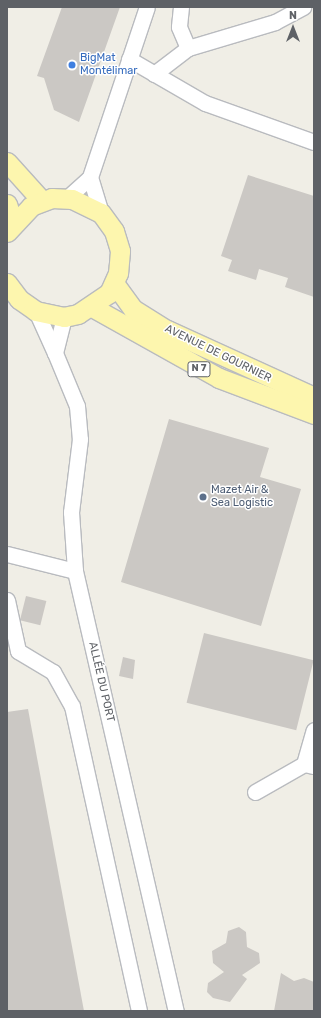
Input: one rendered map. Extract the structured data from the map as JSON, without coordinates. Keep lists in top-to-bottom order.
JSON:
{
  "streets": {
    "main road": ["AVENUE DE GOURNIER", "N 7"],
    "street": ["ALLÉE DU PORT"]
  },
  "places": ["BigMat Montélimar", "Mazet Air & Sea Logistic"],
  "north": "top"
}
